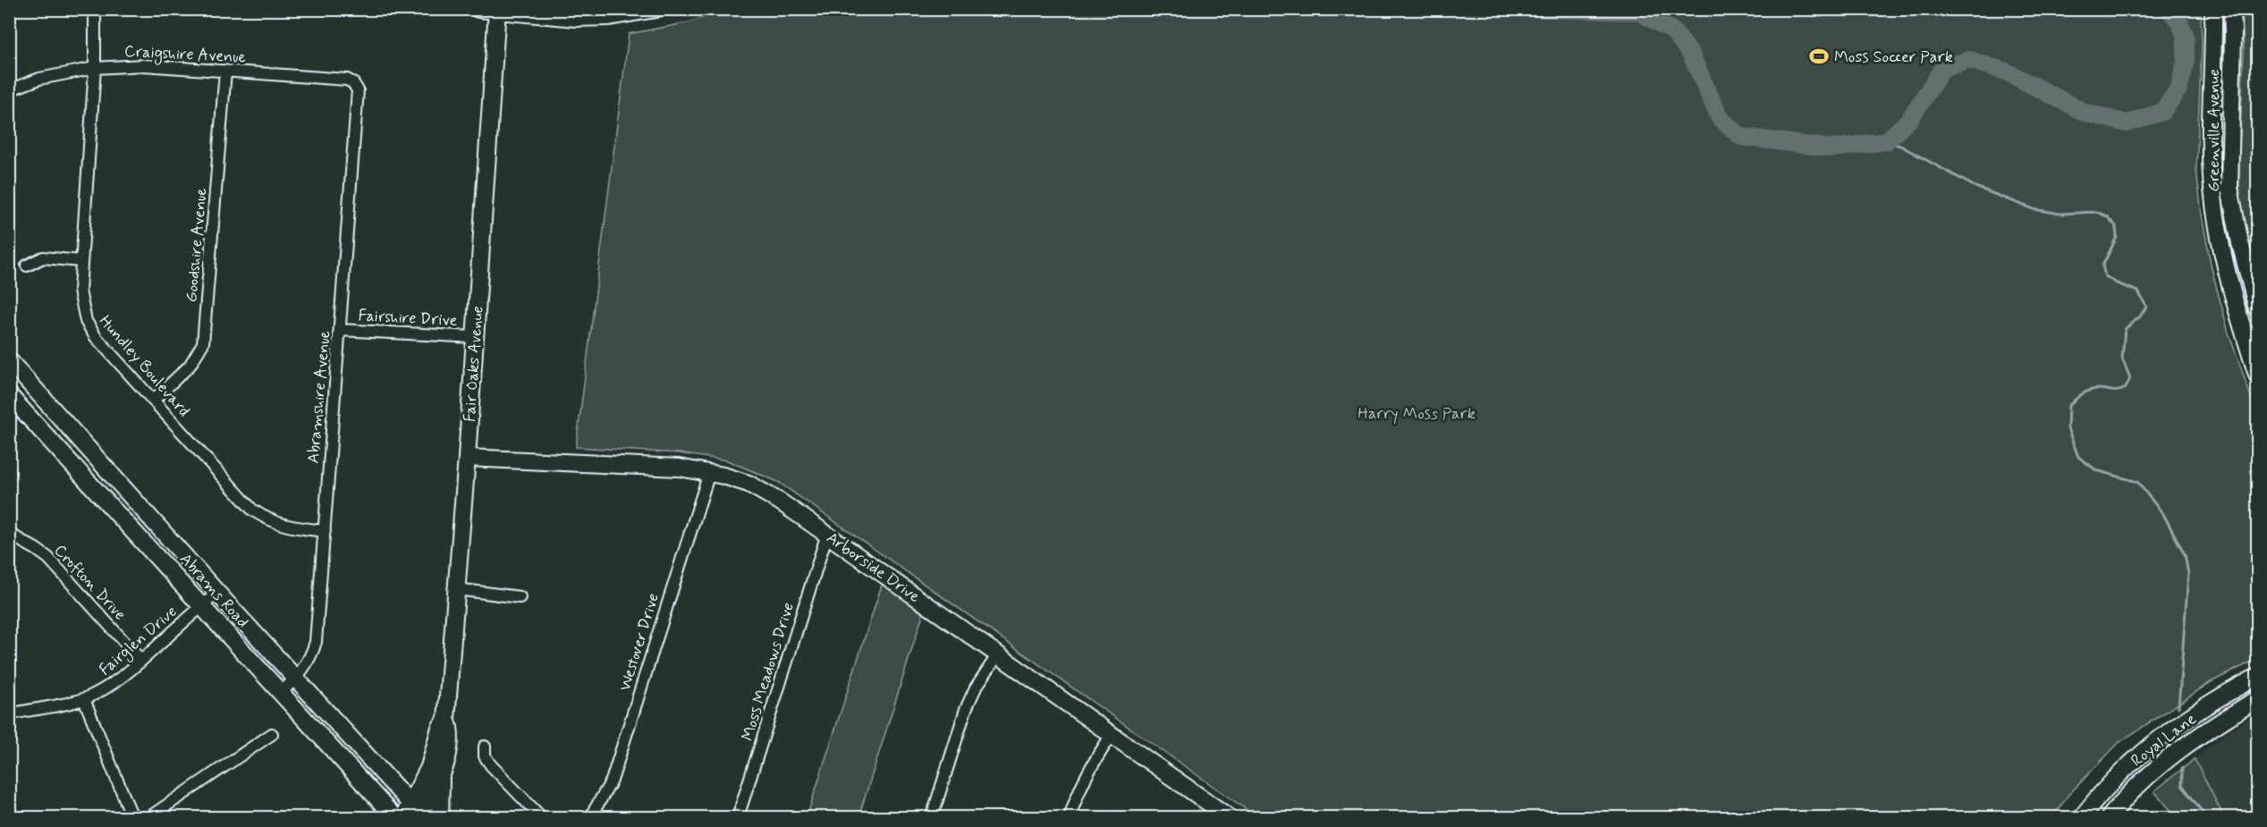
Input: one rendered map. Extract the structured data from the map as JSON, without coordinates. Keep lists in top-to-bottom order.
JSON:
{
  "streets": {
    "main road": [
      "Greenville Avenue",
      "Fair Oaks Avenue",
      "Arborside Drive",
      "Abrams Road",
      "Royal Lane"
    ],
    "street": [
      "Craigshire Avenue",
      "Goodshire Avenue",
      "Fairshire Drive",
      "Hundley Boulevard",
      "Abramshire Avenue",
      "Crofton Drive",
      "Fairglen Drive",
      "Westover Drive",
      "Moss Meadows Drive"
    ]
  },
  "crossings": [
    ["Craigshire Avenue", "Goodshire Avenue"],
    ["Craigshire Avenue", "Hundley Boulevard"],
    ["Craigshire Avenue", "Abramshire Avenue"],
    ["Goodshire Avenue", "Hundley Boulevard"],
    ["Fairshire Drive", "Fair Oaks Avenue"],
    ["Fairshire Drive", "Abramshire Avenue"],
    ["Fair Oaks Avenue", "Arborside Drive"],
    ["Fair Oaks Avenue", "Abrams Road"],
    ["Hundley Boulevard", "Abramshire Avenue"],
    ["Abramshire Avenue", "Abrams Road"],
    ["Arborside Drive", "Westover Drive"],
    ["Arborside Drive", "Moss Meadows Drive"],
    ["Crofton Drive", "Fairglen Drive"],
    ["Abrams Road", "Fairglen Drive"]
  ],
  "parks": ["Harry Moss Park"],
  "places": {
    "sports": ["Moss Soccer Park"]
  }
}
